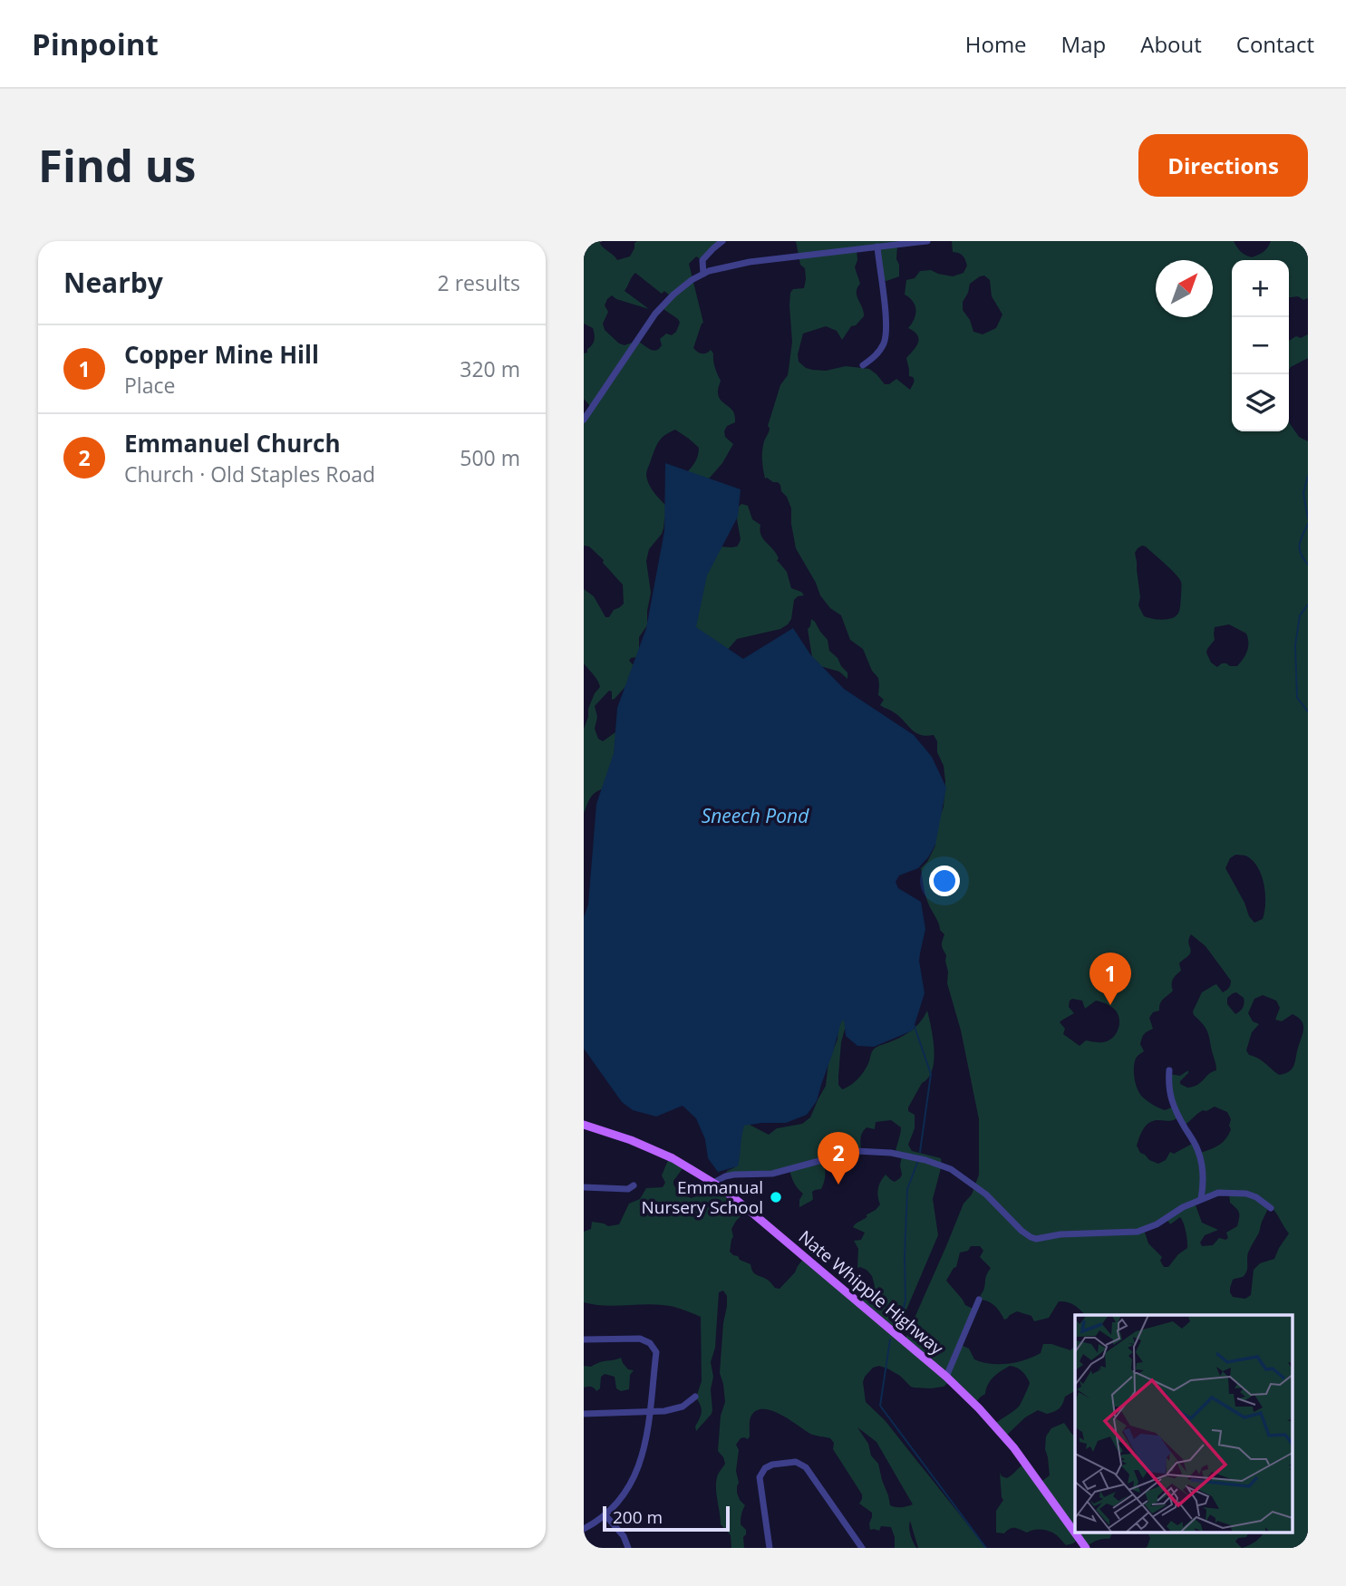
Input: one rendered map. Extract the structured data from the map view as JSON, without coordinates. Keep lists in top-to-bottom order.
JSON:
{
  "streets": {
    "main road": ["Nate Whipple Highway"]
  },
  "water": ["Sneech Pond"],
  "places": ["Emmanual Nursery School"],
  "scale_bar": "200 m",
  "north": "top right",
  "page": {
    "header": "Pinpoint",
    "nav": [
      "Home",
      "Map",
      "About",
      "Contact"
    ],
    "buttons": "Directions",
    "title": "Find us",
    "heading": ["Nearby", "2 results"],
    "map_buttons": ["+", "−"],
    "list": [
      {
        "mark": "1",
        "name": "Copper Mine Hill",
        "note": "Place",
        "value": "320 m"
      },
      {
        "mark": "2",
        "name": "Emmanuel Church",
        "note": "Church · Old Staples Road",
        "value": "500 m"
      }
    ],
    "pins": ["1", "2"],
    "scale": "200 m"
  }
}
